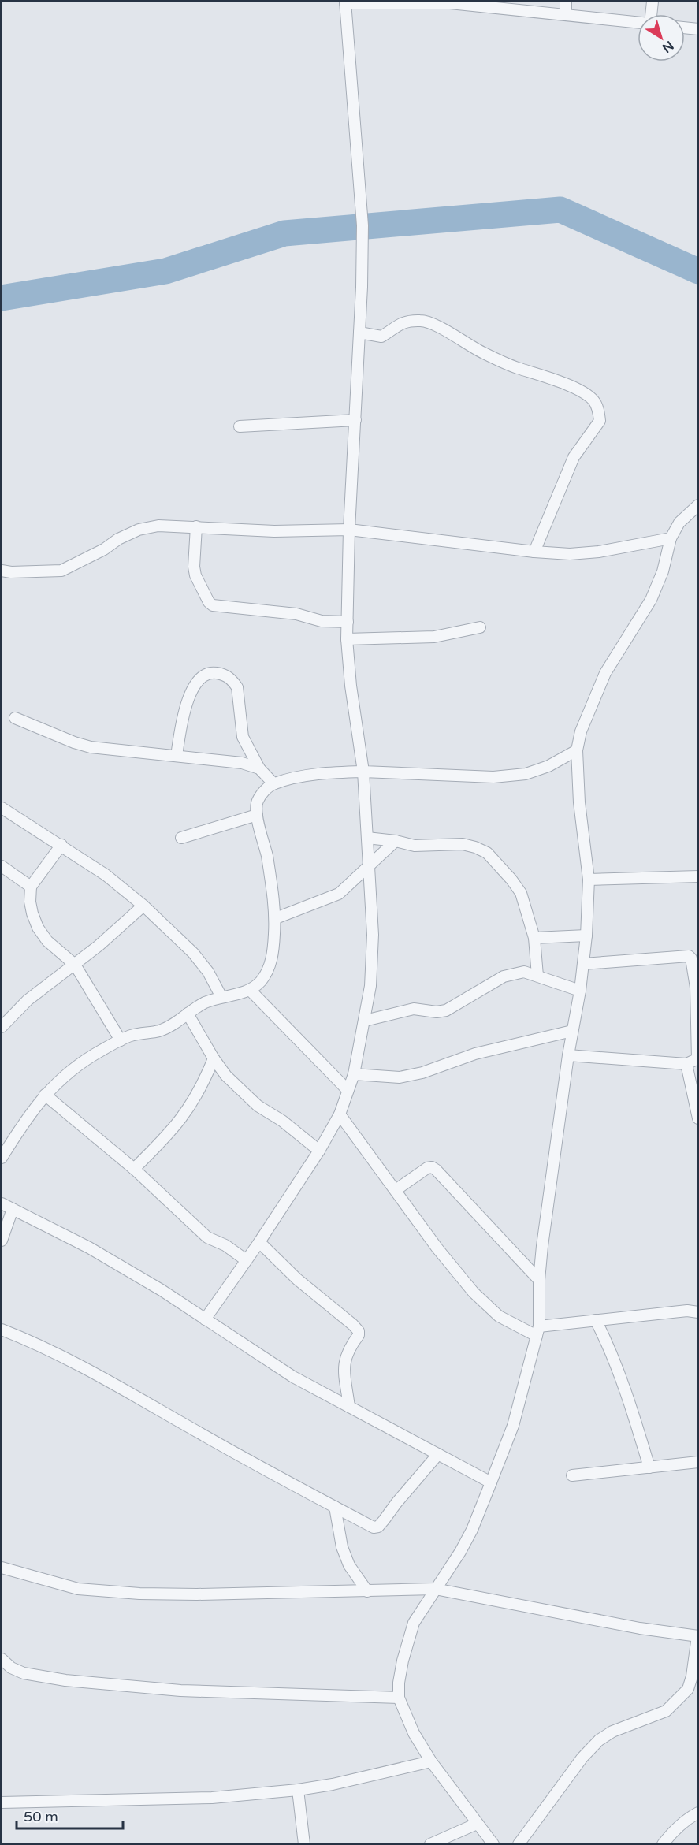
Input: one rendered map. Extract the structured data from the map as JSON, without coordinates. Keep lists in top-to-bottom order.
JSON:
{
  "scale_bar": "50 m",
  "north": "bottom right"
}
